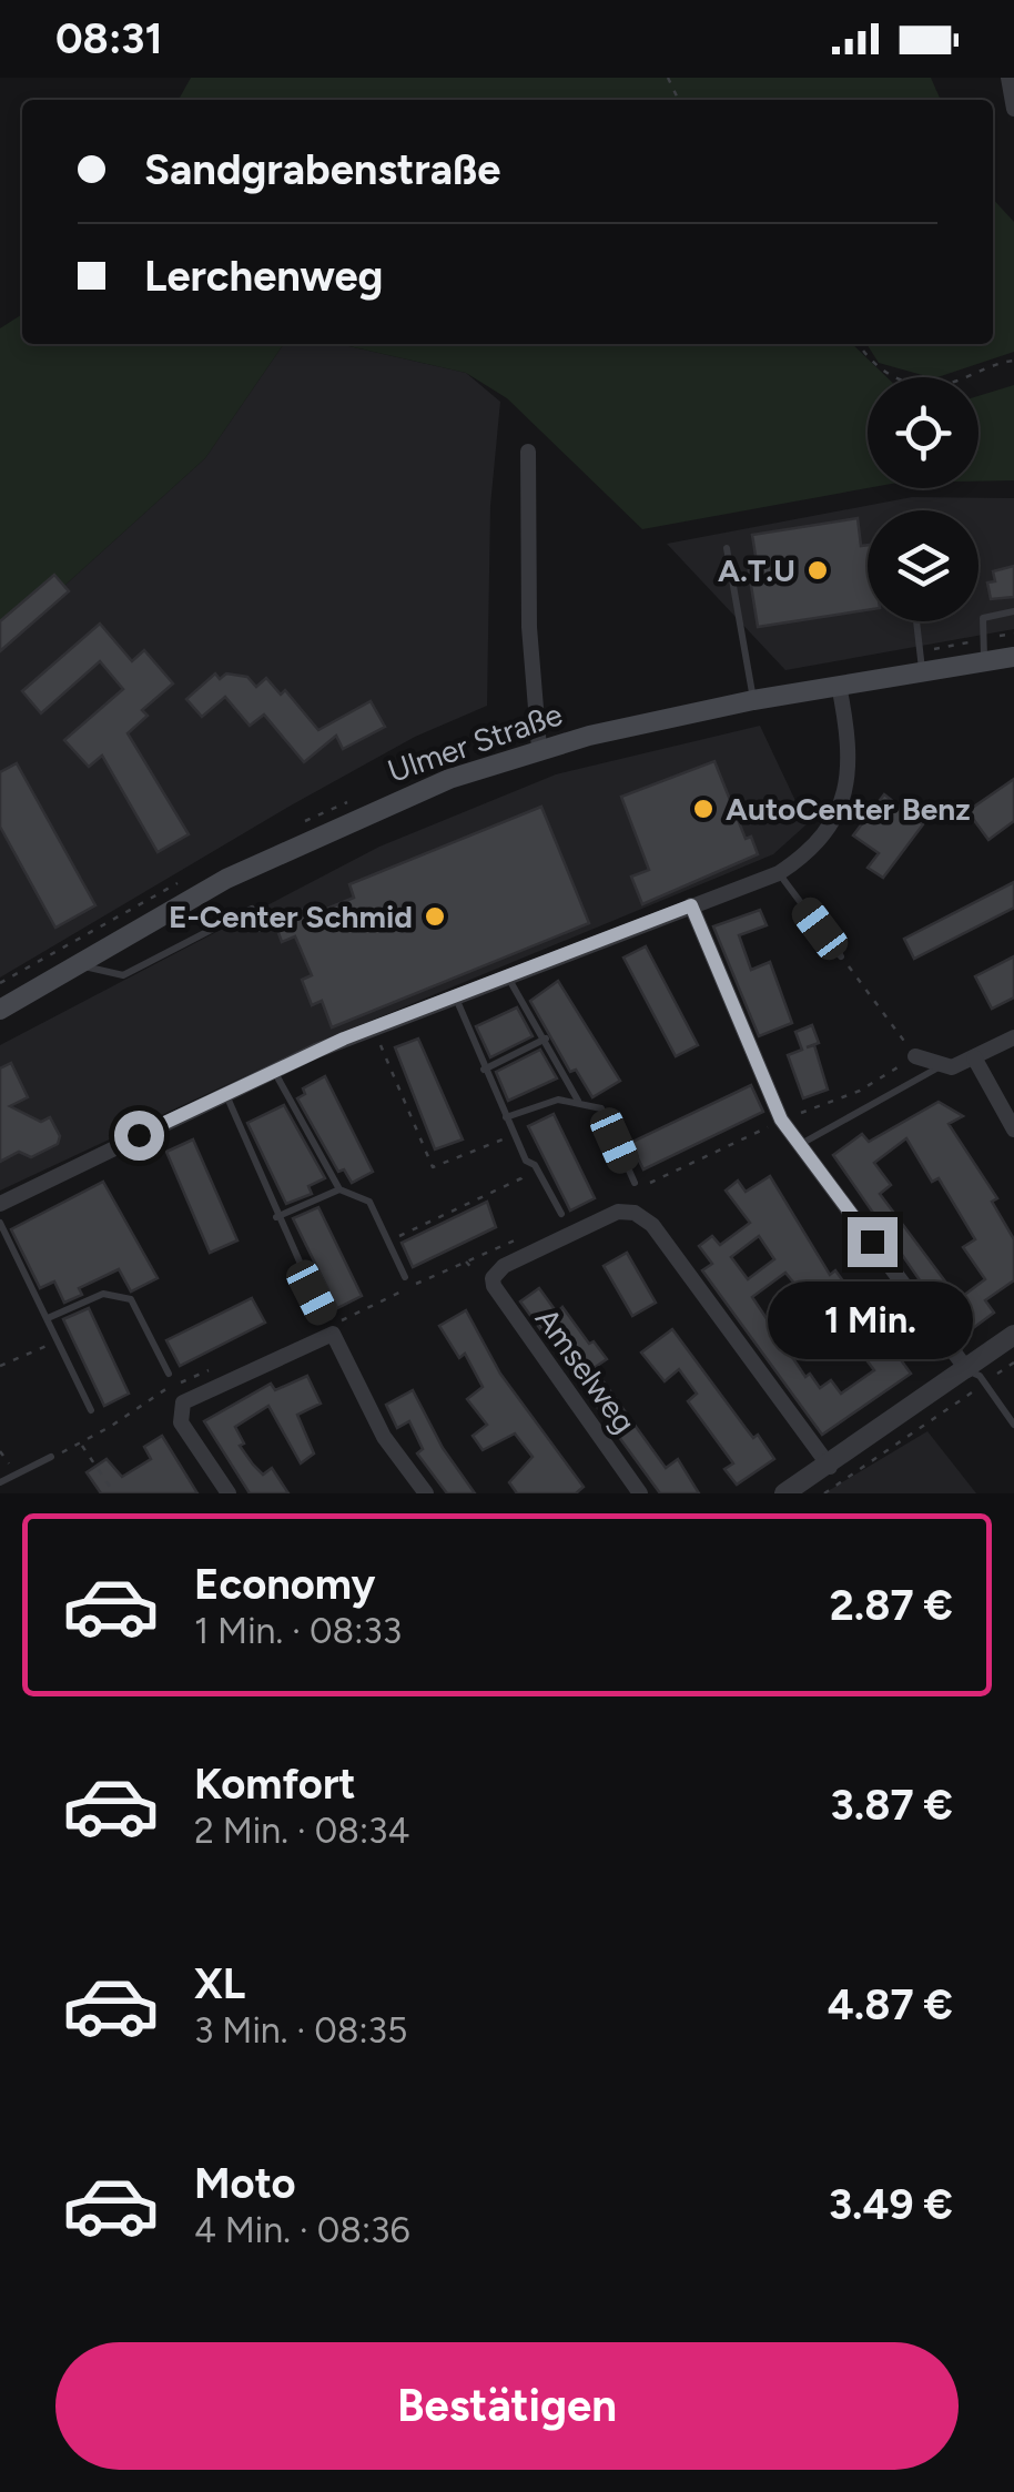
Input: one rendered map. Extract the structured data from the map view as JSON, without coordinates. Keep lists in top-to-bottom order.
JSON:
{
  "streets": {
    "main road": ["Ulmer Straße"],
    "street": ["Amselweg"]
  },
  "places": ["A.T.U", "AutoCenter Benz", "E-Center Schmid"],
  "page": {
    "status": "08:31",
    "banner": ["Sandgrabenstraße", "Lerchenweg"],
    "bubble": "1 Min.",
    "list": [
      {
        "name": "Economy",
        "note": "1 Min. · 08:33",
        "value": "2.87 €"
      },
      {
        "name": "Komfort",
        "note": "2 Min. · 08:34",
        "value": "3.87 €"
      },
      {
        "name": "XL",
        "note": "3 Min. · 08:35",
        "value": "4.87 €"
      },
      {
        "name": "Moto",
        "note": "4 Min. · 08:36",
        "value": "3.49 €"
      }
    ],
    "buttons": "Bestätigen"
  }
}
